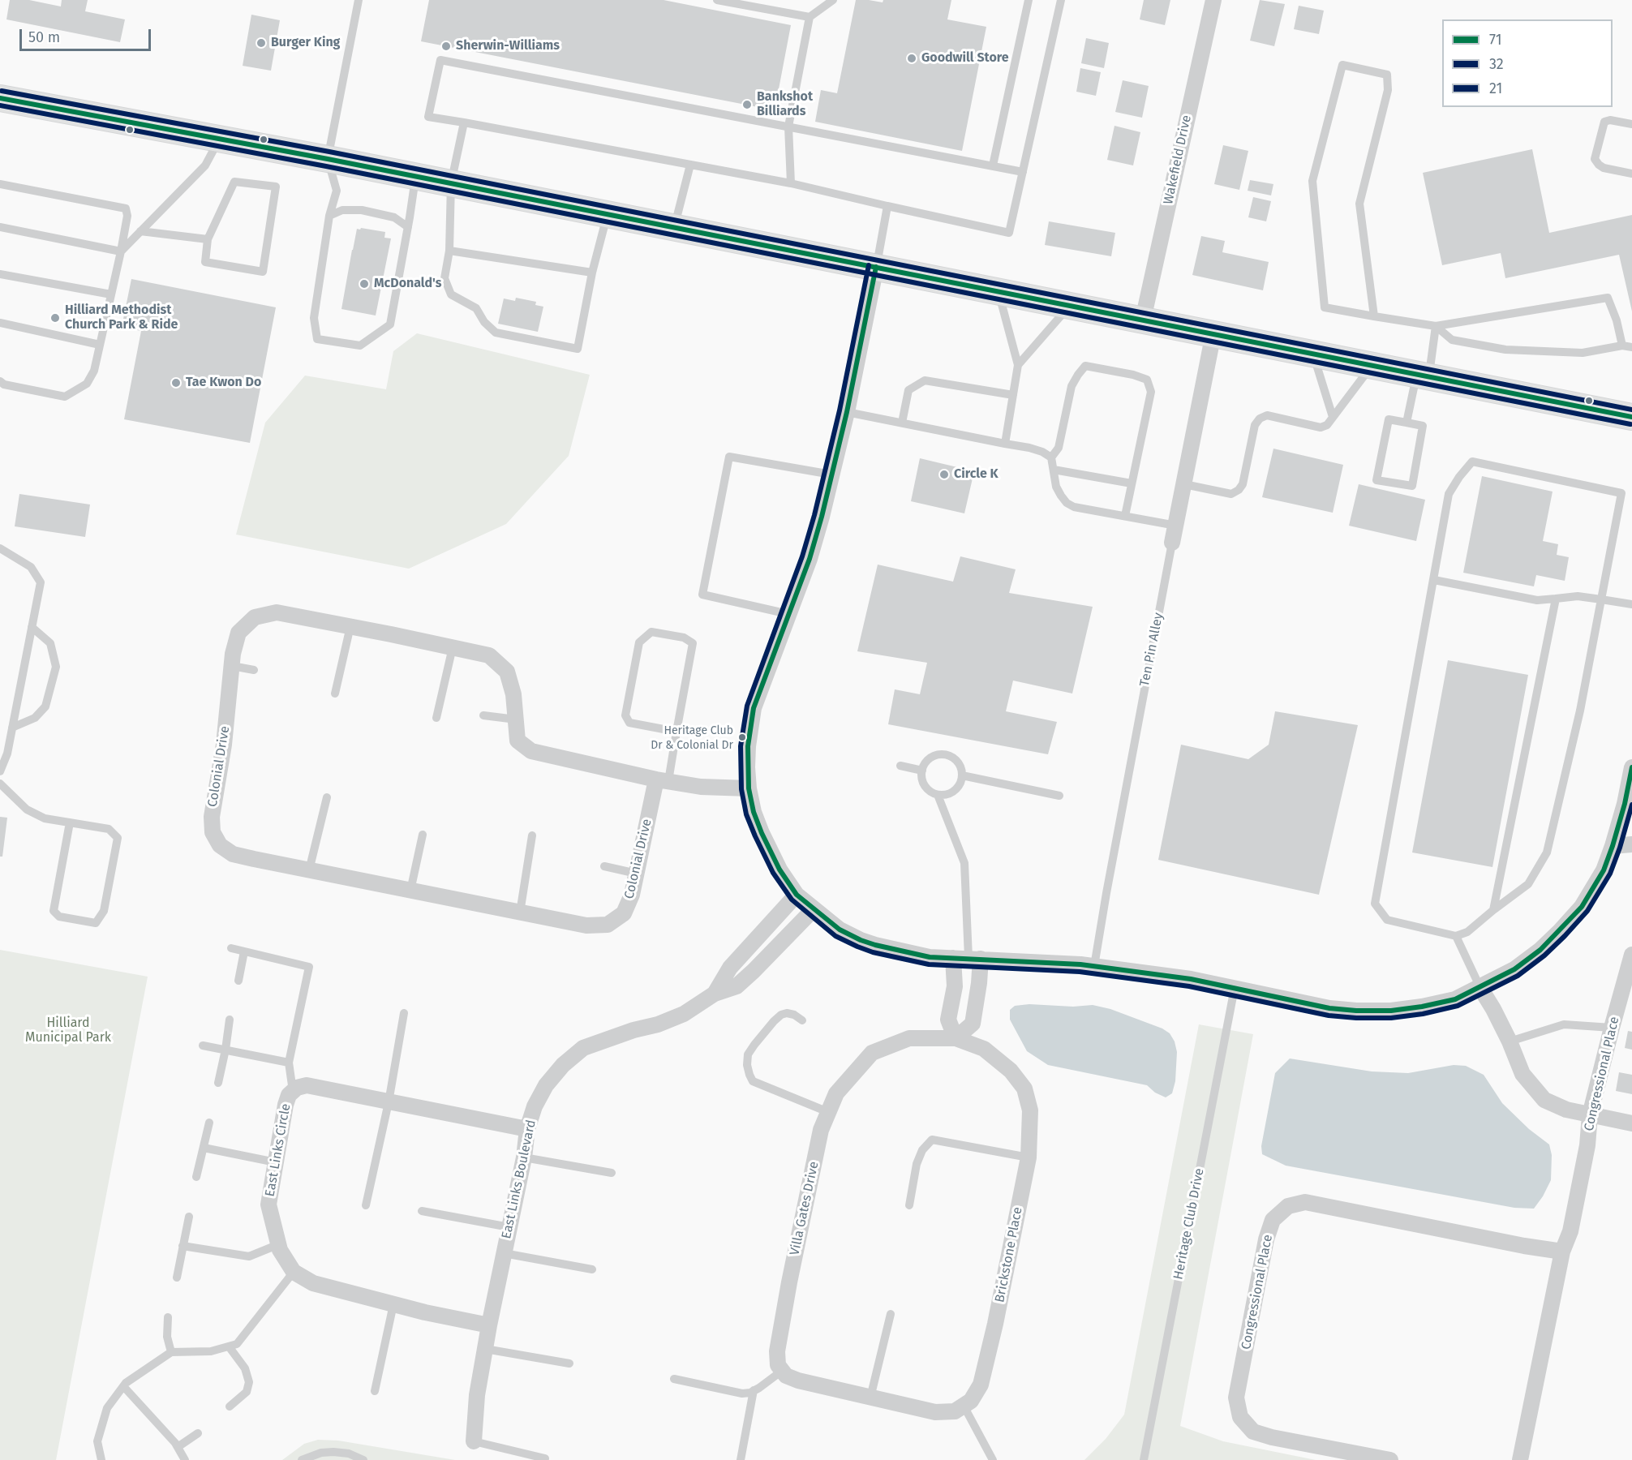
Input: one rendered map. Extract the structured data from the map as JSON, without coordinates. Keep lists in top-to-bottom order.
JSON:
{
  "streets": {
    "street": [
      "Wakefield Drive",
      "Ten Pin Alley",
      "Colonial Drive",
      "Congressional Place",
      "East Links Circle",
      "East Links Boulevard",
      "Villa Gates Drive",
      "Brickstone Place"
    ],
    "lane": ["Heritage Club Drive"]
  },
  "crossings": [
    ["East Links Circle", "East Links Boulevard"],
    ["Villa Gates Drive", "Brickstone Place"]
  ],
  "parks": ["Hilliard Municipal Park"],
  "places": [
    "Burger King",
    "Sherwin-Williams",
    "Goodwill Store",
    "Bankshot Billiards",
    "McDonald's",
    "Hilliard Methodist Church Park & Ride",
    "Tae Kwon Do",
    "Circle K",
    "Heritage Club Dr & Colonial Dr"
  ],
  "lines": ["transit line 21", "transit line 71", "transit line 32"],
  "legend": ["71", "32", "21"],
  "scale_bar": "50 m"
}
